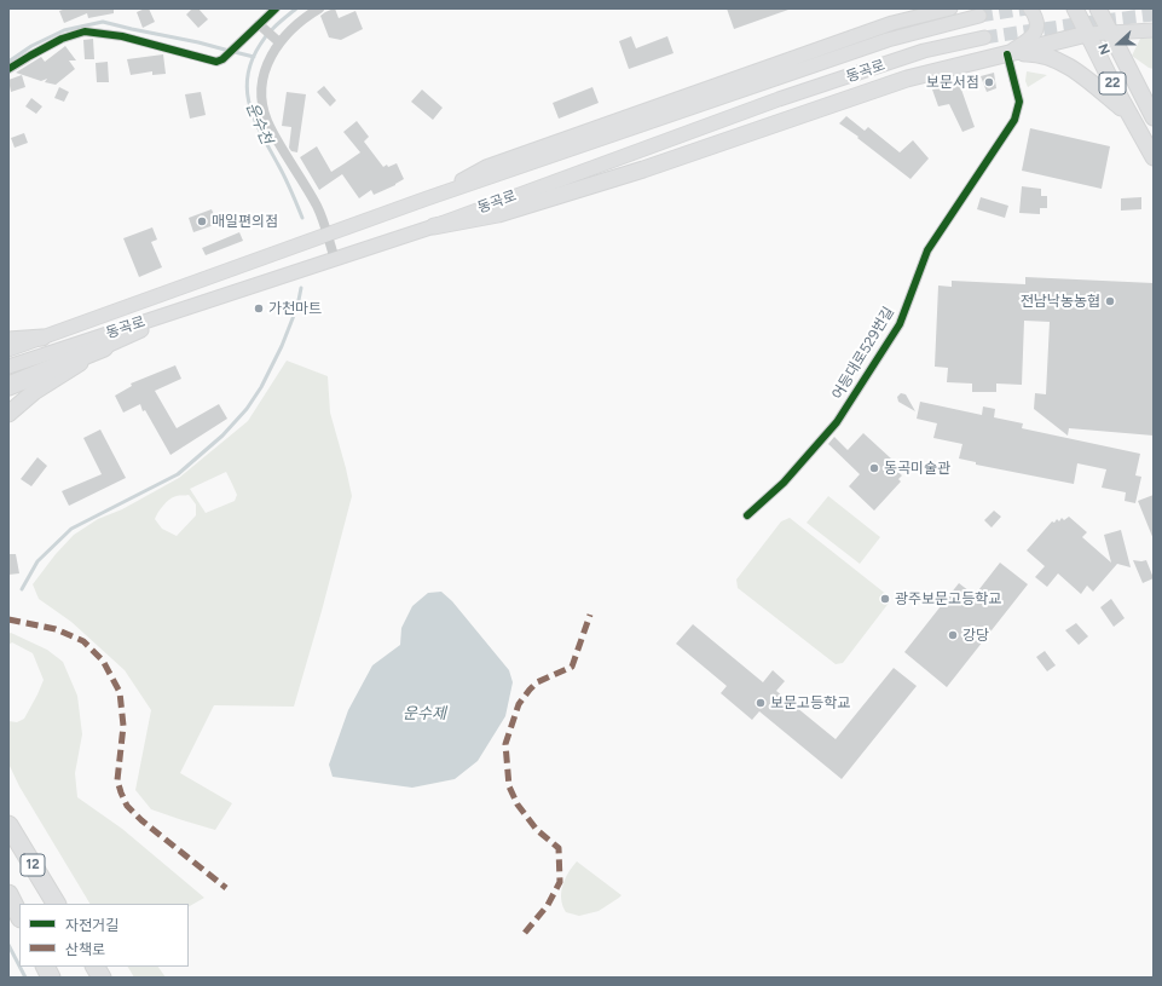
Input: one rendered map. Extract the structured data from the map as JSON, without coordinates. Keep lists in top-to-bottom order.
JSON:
{
  "streets": {
    "highway": ["12"],
    "main road": ["동곡로", "22"],
    "street": ["어등대로529번길"]
  },
  "water": ["운수천", "운수제"],
  "places": [
    "보문서점",
    "매일편의점",
    "전남낙농농협",
    "가천마트",
    "동곡미술관",
    "광주보문고등학교",
    "강당",
    "보문고등학교"
  ],
  "legend": ["자전거길", "산책로"],
  "north": "left"
}
